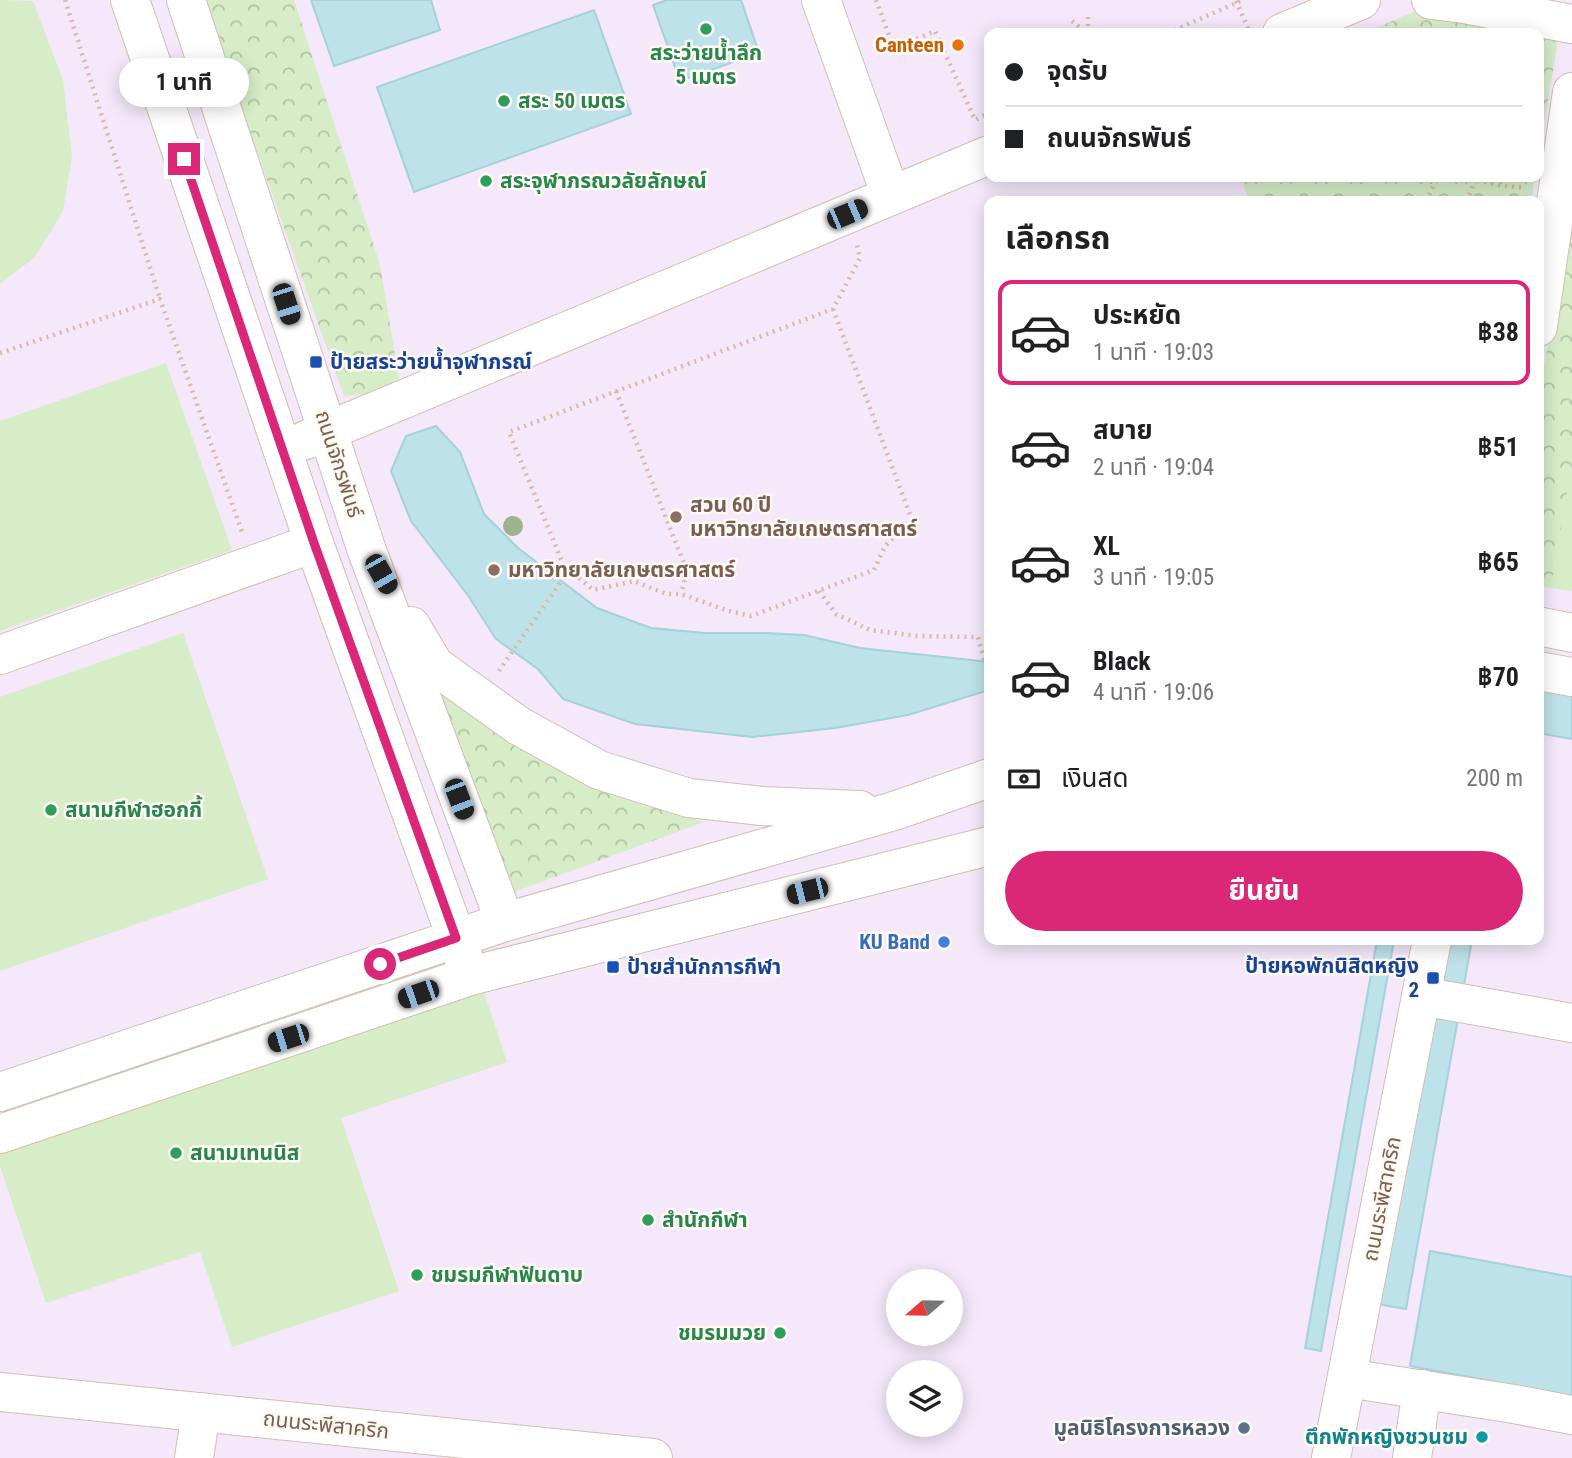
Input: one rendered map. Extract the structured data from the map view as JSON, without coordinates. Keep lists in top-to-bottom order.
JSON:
{
  "streets": {
    "street": ["ถนนจักรพันธ์", "ถนนระพีสาคริก"]
  },
  "places": {
    "other": [
      "สระว่ายน้ำลึก 5 เมตร",
      "Canteen",
      "สระ 50 เมตร",
      "สระจุฬาภรณวลัยลักษณ์",
      "สวน 60 ปี มหาวิทยาลัยเกษตรศาสตร์",
      "มหาวิทยาลัยเกษตรศาสตร์",
      "สนามกีฬาฮอกกี้",
      "KU Band",
      "สนามเทนนิส",
      "สำนักกีฬา",
      "ชมรมกีฬาฟันดาบ",
      "ชมรมมวย",
      "มูลนิธิโครงการหลวง",
      "ตึกพักหญิงชวนชม"
    ],
    "transit": ["ป้ายสระว่ายน้ำจุฬาภรณ์", "ป้ายสำนักการกีฬา", "ป้ายหอพักนิสิตหญิง 2"]
  },
  "north": "left",
  "page": {
    "banner": ["จุดรับ", "ถนนจักรพันธ์"],
    "bubble": "1 นาที",
    "heading": "เลือกรถ",
    "list": [
      {
        "name": "ประหยัด",
        "note": "1 นาที · 19:03",
        "value": "฿38"
      },
      {
        "name": "สบาย",
        "note": "2 นาที · 19:04",
        "value": "฿51"
      },
      {
        "name": "XL",
        "note": "3 นาที · 19:05",
        "value": "฿65"
      },
      {
        "name": "Black",
        "note": "4 นาที · 19:06",
        "value": "฿70"
      }
    ],
    "pay": ["เงินสด", "200 m"],
    "buttons": "ยืนยัน"
  }
}
